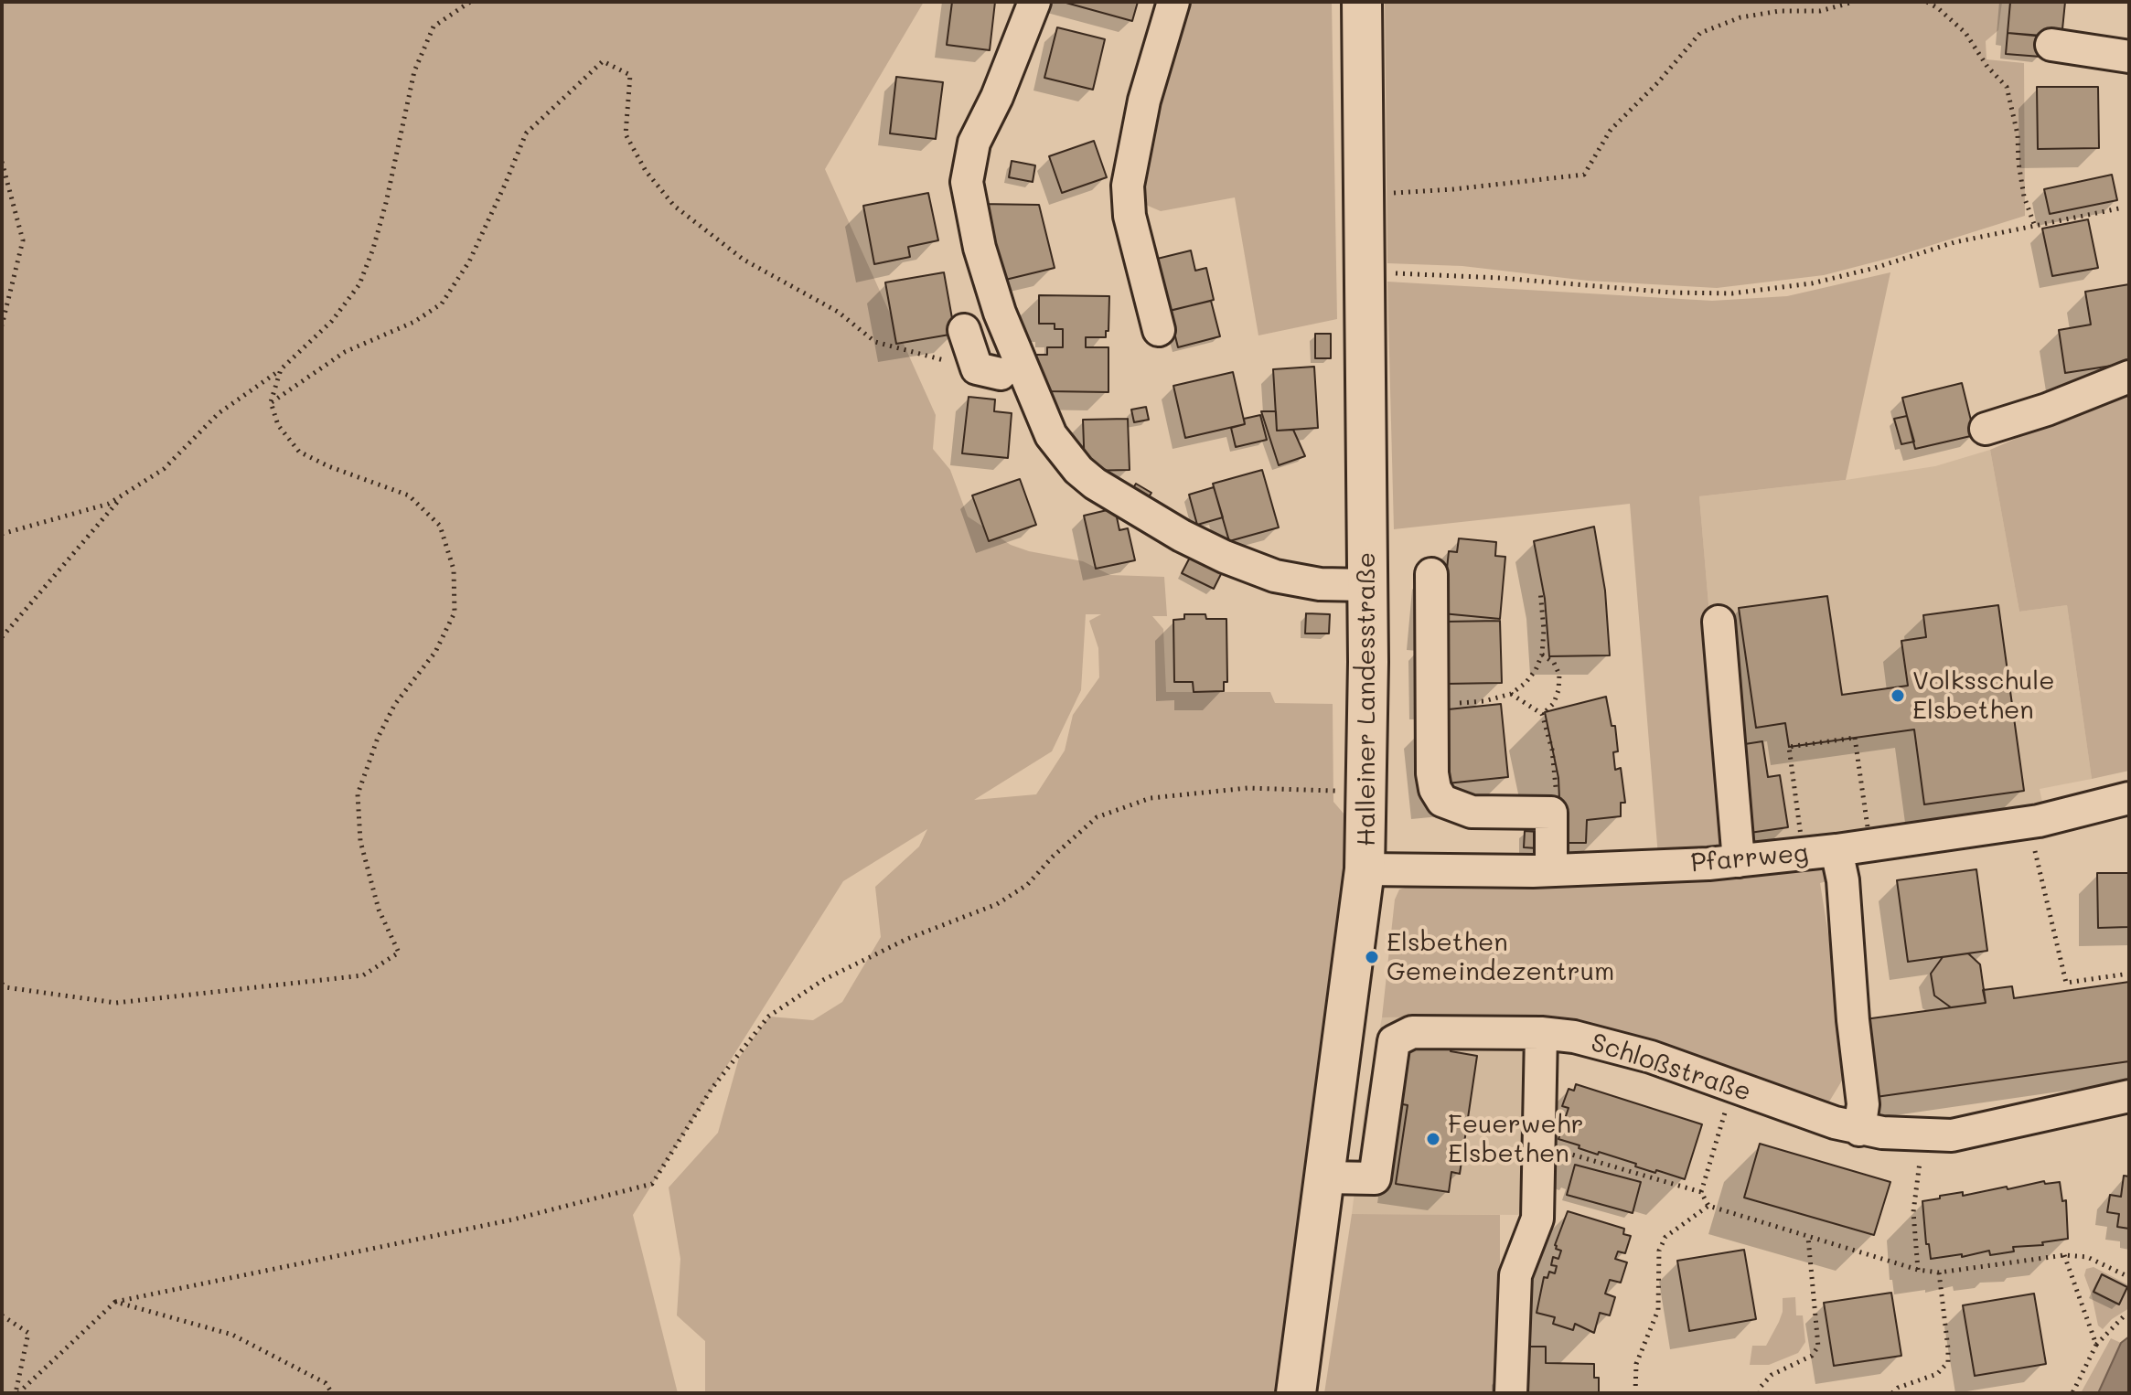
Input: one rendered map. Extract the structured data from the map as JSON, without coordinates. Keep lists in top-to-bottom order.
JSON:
{
  "streets": {
    "main road": ["Halleiner Landesstraße"],
    "street": ["Pfarrweg", "Schloßstraße"]
  },
  "crossings": [
    ["Halleiner Landesstraße", "Pfarrweg"],
    ["Halleiner Landesstraße", "Schloßstraße"]
  ],
  "places": ["Volksschule Elsbethen", "Elsbethen Gemeindezentrum", "Feuerwehr Elsbethen"]
}
